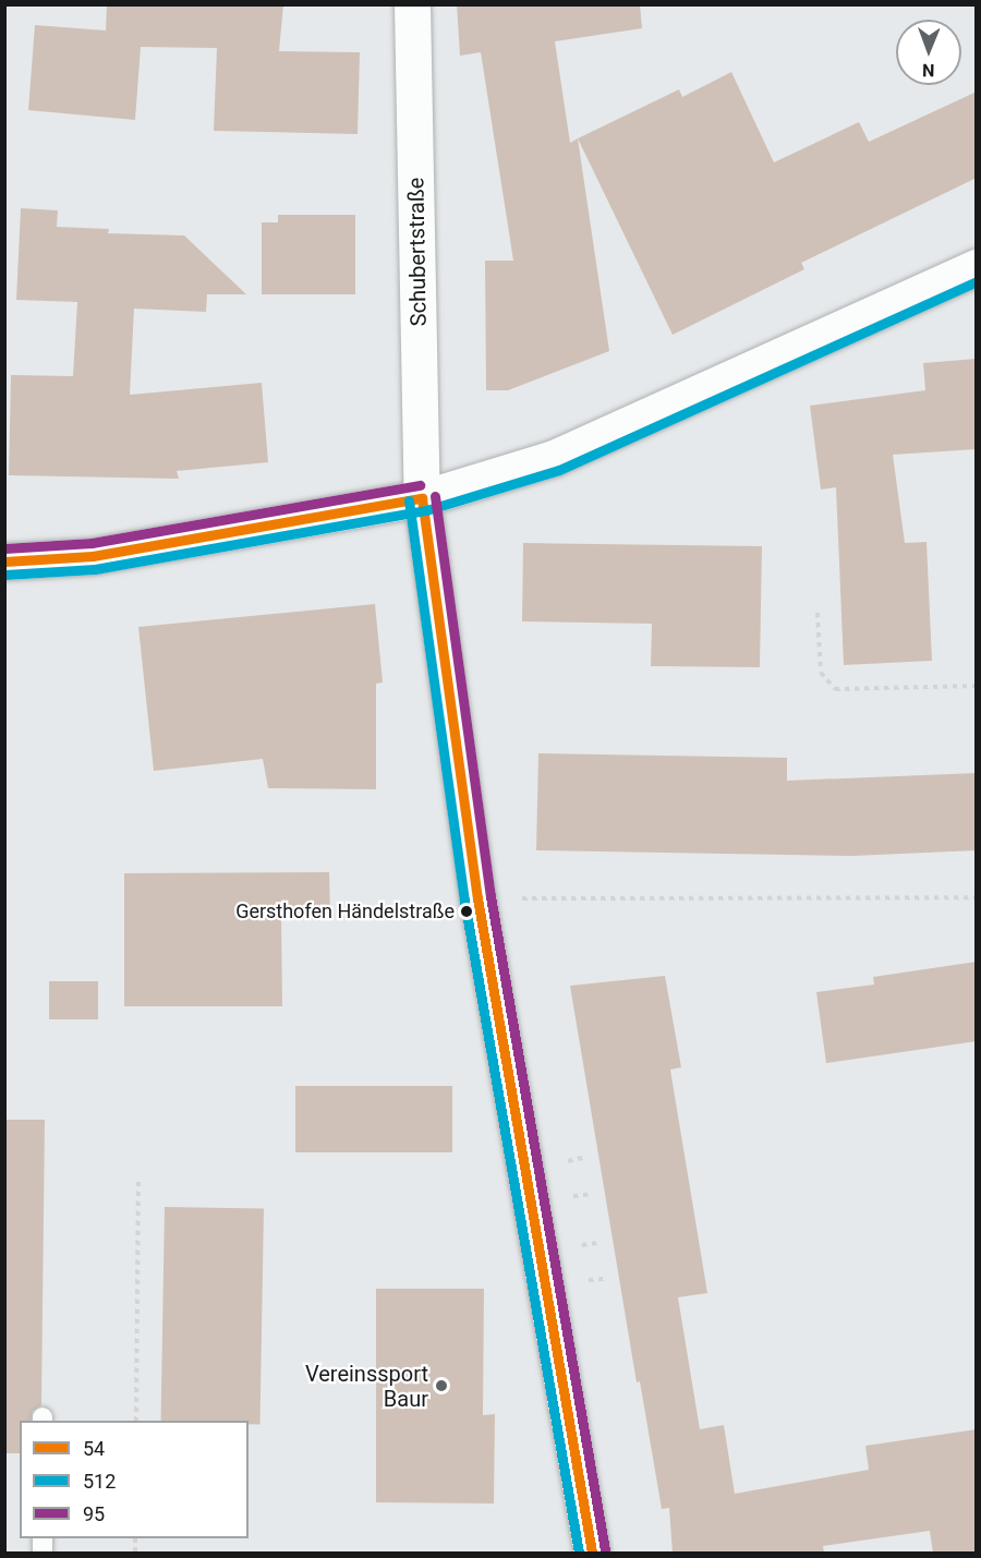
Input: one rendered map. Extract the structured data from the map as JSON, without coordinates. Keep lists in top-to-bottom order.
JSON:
{
  "streets": {
    "street": ["Schubertstraße"]
  },
  "places": ["Gersthofen Händelstraße", "Vereinssport Baur"],
  "lines": ["transit line 512", "transit line 95", "transit line 54"],
  "legend": ["54", "512", "95"],
  "north": "bottom"
}
